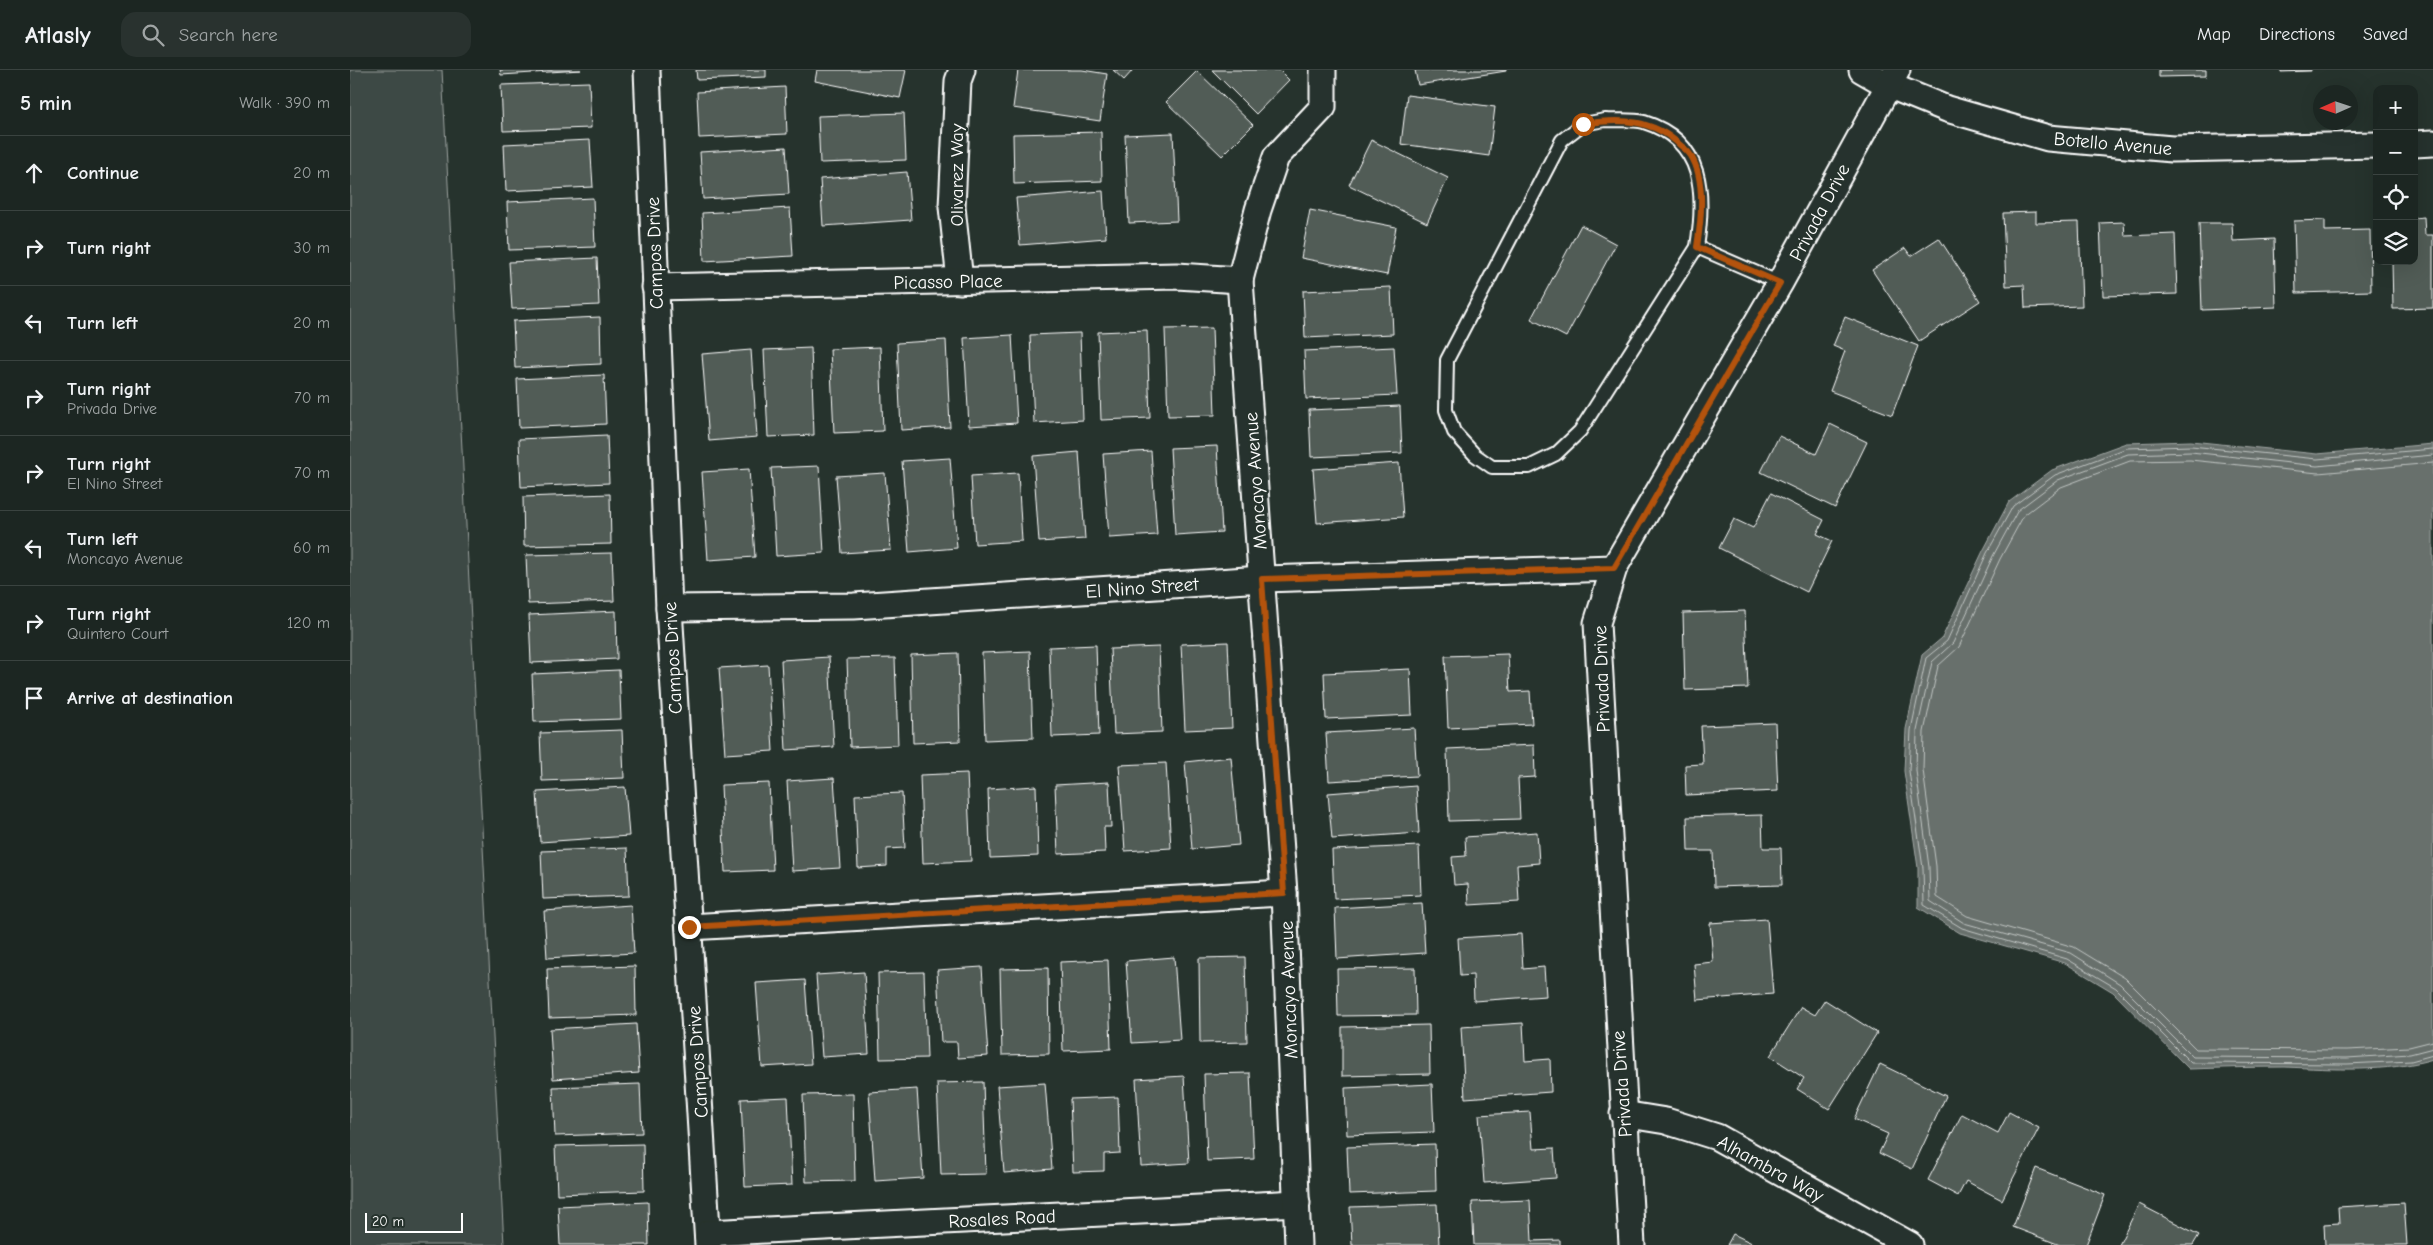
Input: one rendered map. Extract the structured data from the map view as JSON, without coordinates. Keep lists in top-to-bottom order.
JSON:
{
  "streets": {
    "street": [
      "Botello Avenue",
      "Olivarez Way",
      "Privada Drive",
      "Campos Drive",
      "Picasso Place",
      "Moncayo Avenue",
      "El Nino Street",
      "Alhambra Way",
      "Rosales Road"
    ]
  },
  "crossings": [
    ["Botello Avenue", "Privada Drive"],
    ["Olivarez Way", "Picasso Place"],
    ["Privada Drive", "El Nino Street"],
    ["Privada Drive", "Alhambra Way"],
    ["Campos Drive", "Picasso Place"],
    ["Campos Drive", "El Nino Street"],
    ["Campos Drive", "Rosales Road"],
    ["Picasso Place", "Moncayo Avenue"],
    ["Moncayo Avenue", "El Nino Street"],
    ["Moncayo Avenue", "Rosales Road"]
  ],
  "scale_bar": "20 m",
  "north": "left",
  "page": {
    "header": "Atlasly",
    "search": "Search here",
    "nav": ["Map", "Directions", "Saved"],
    "heading": ["5 min", "Walk · 390 m"],
    "map_buttons": ["+", "−"],
    "list": [
      ["Continue", "20 m"],
      ["Turn right", "30 m"],
      ["Turn left", "20 m"],
      ["Turn right", "Privada Drive", "70 m"],
      ["Turn right", "El Nino Street", "70 m"],
      ["Turn left", "Moncayo Avenue", "60 m"],
      ["Turn right", "Quintero Court", "120 m"],
      "Arrive at destination"
    ],
    "scale": "20 m"
  }
}
